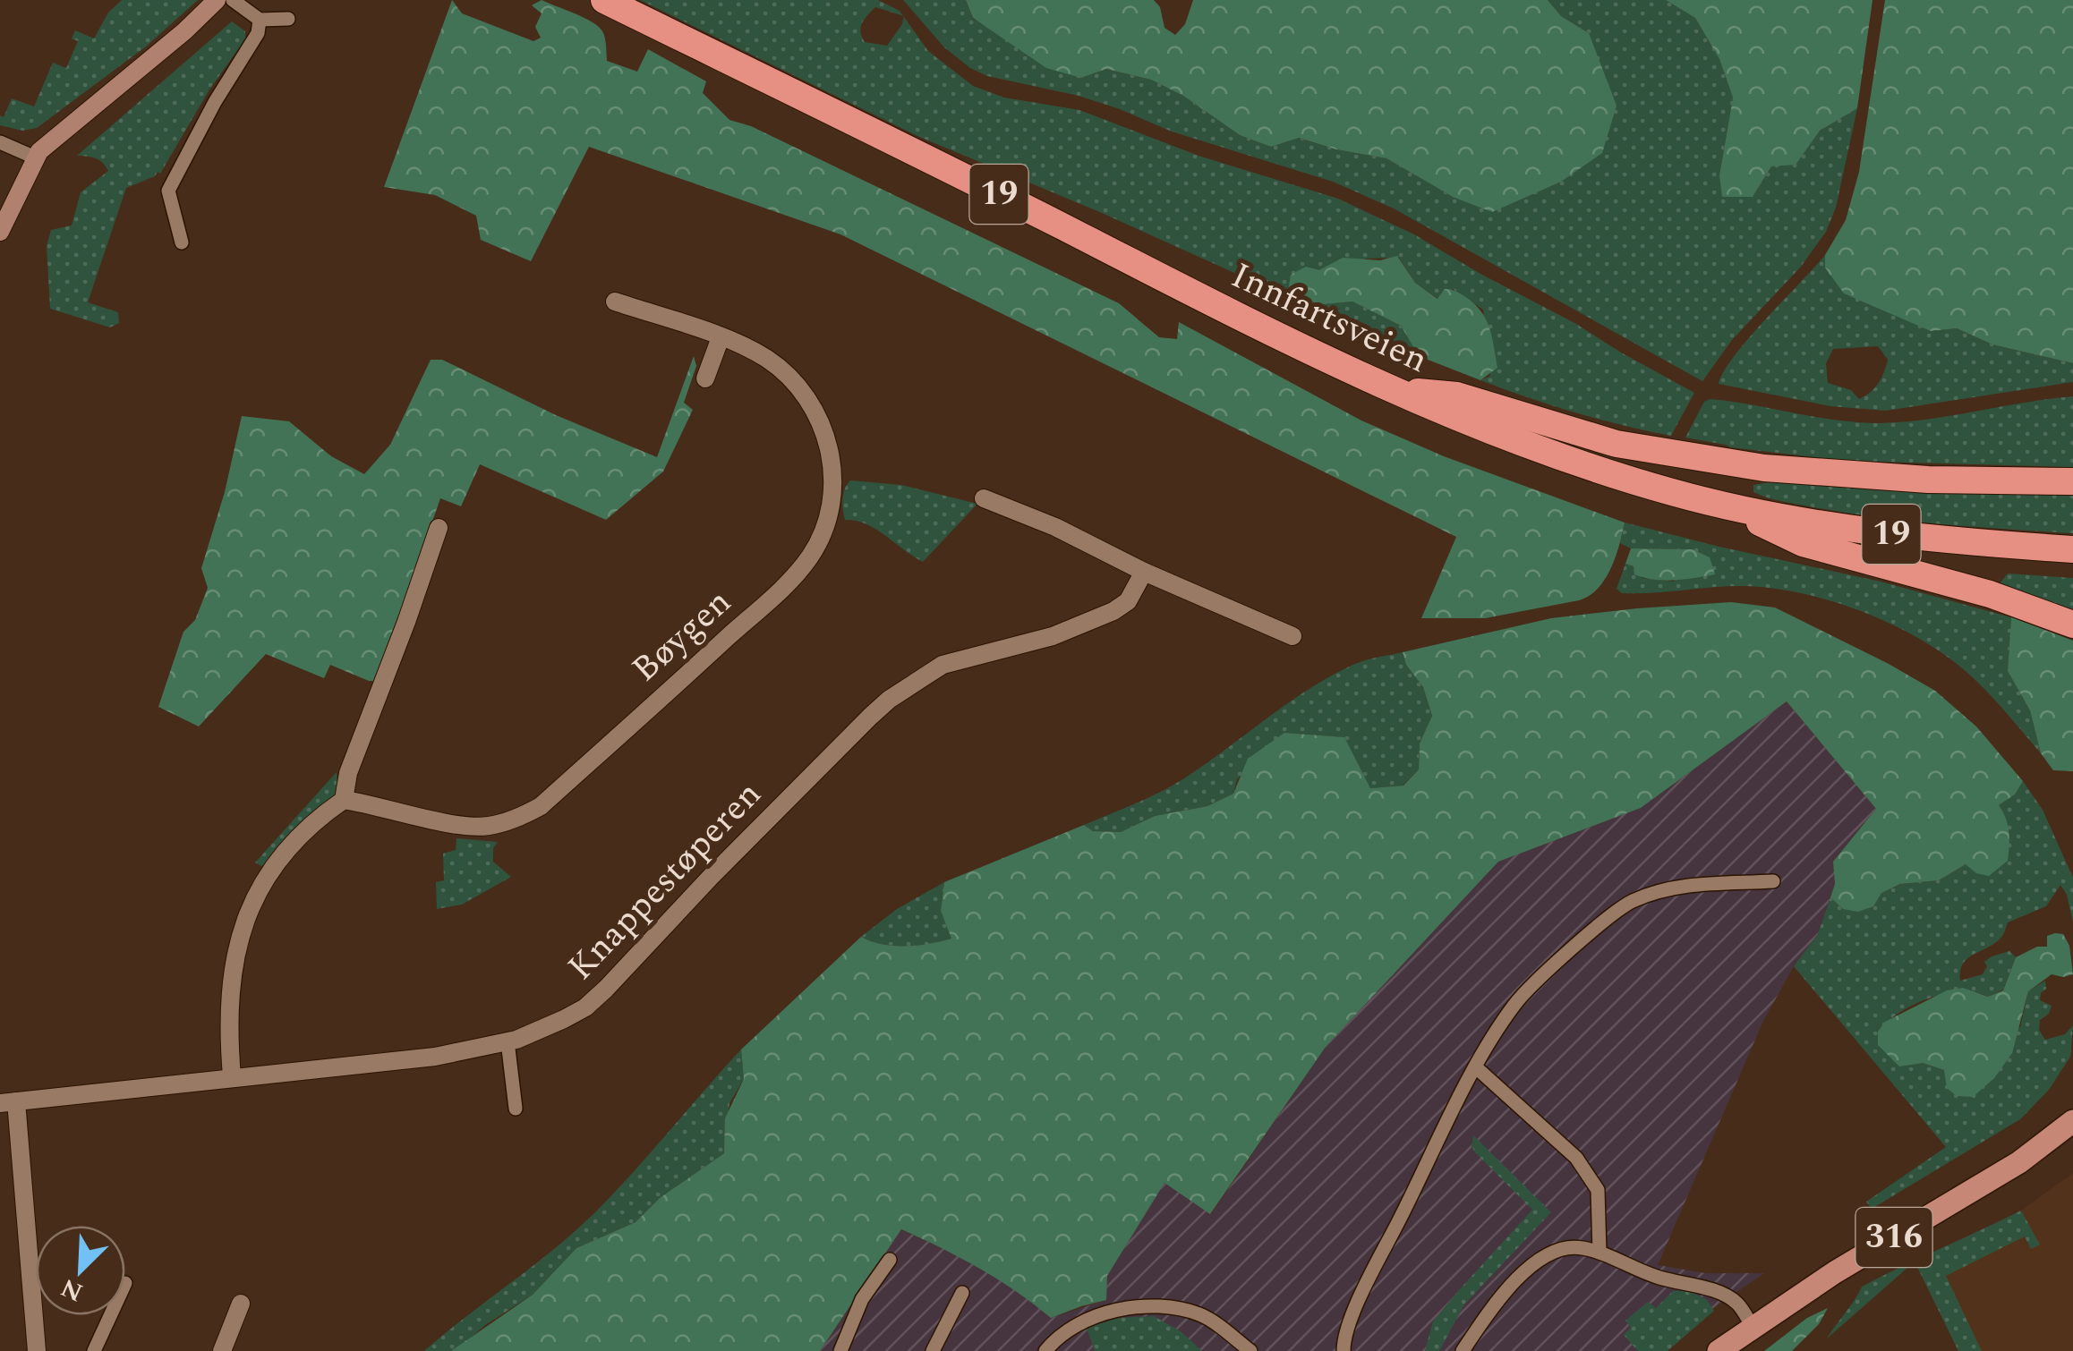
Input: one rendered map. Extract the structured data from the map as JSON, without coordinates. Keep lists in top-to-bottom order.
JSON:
{
  "streets": {
    "highway": ["19", "Innfartsveien"],
    "main road": ["316"],
    "street": ["Bøygen", "Knappestøperen"]
  },
  "north": "bottom left"
}
